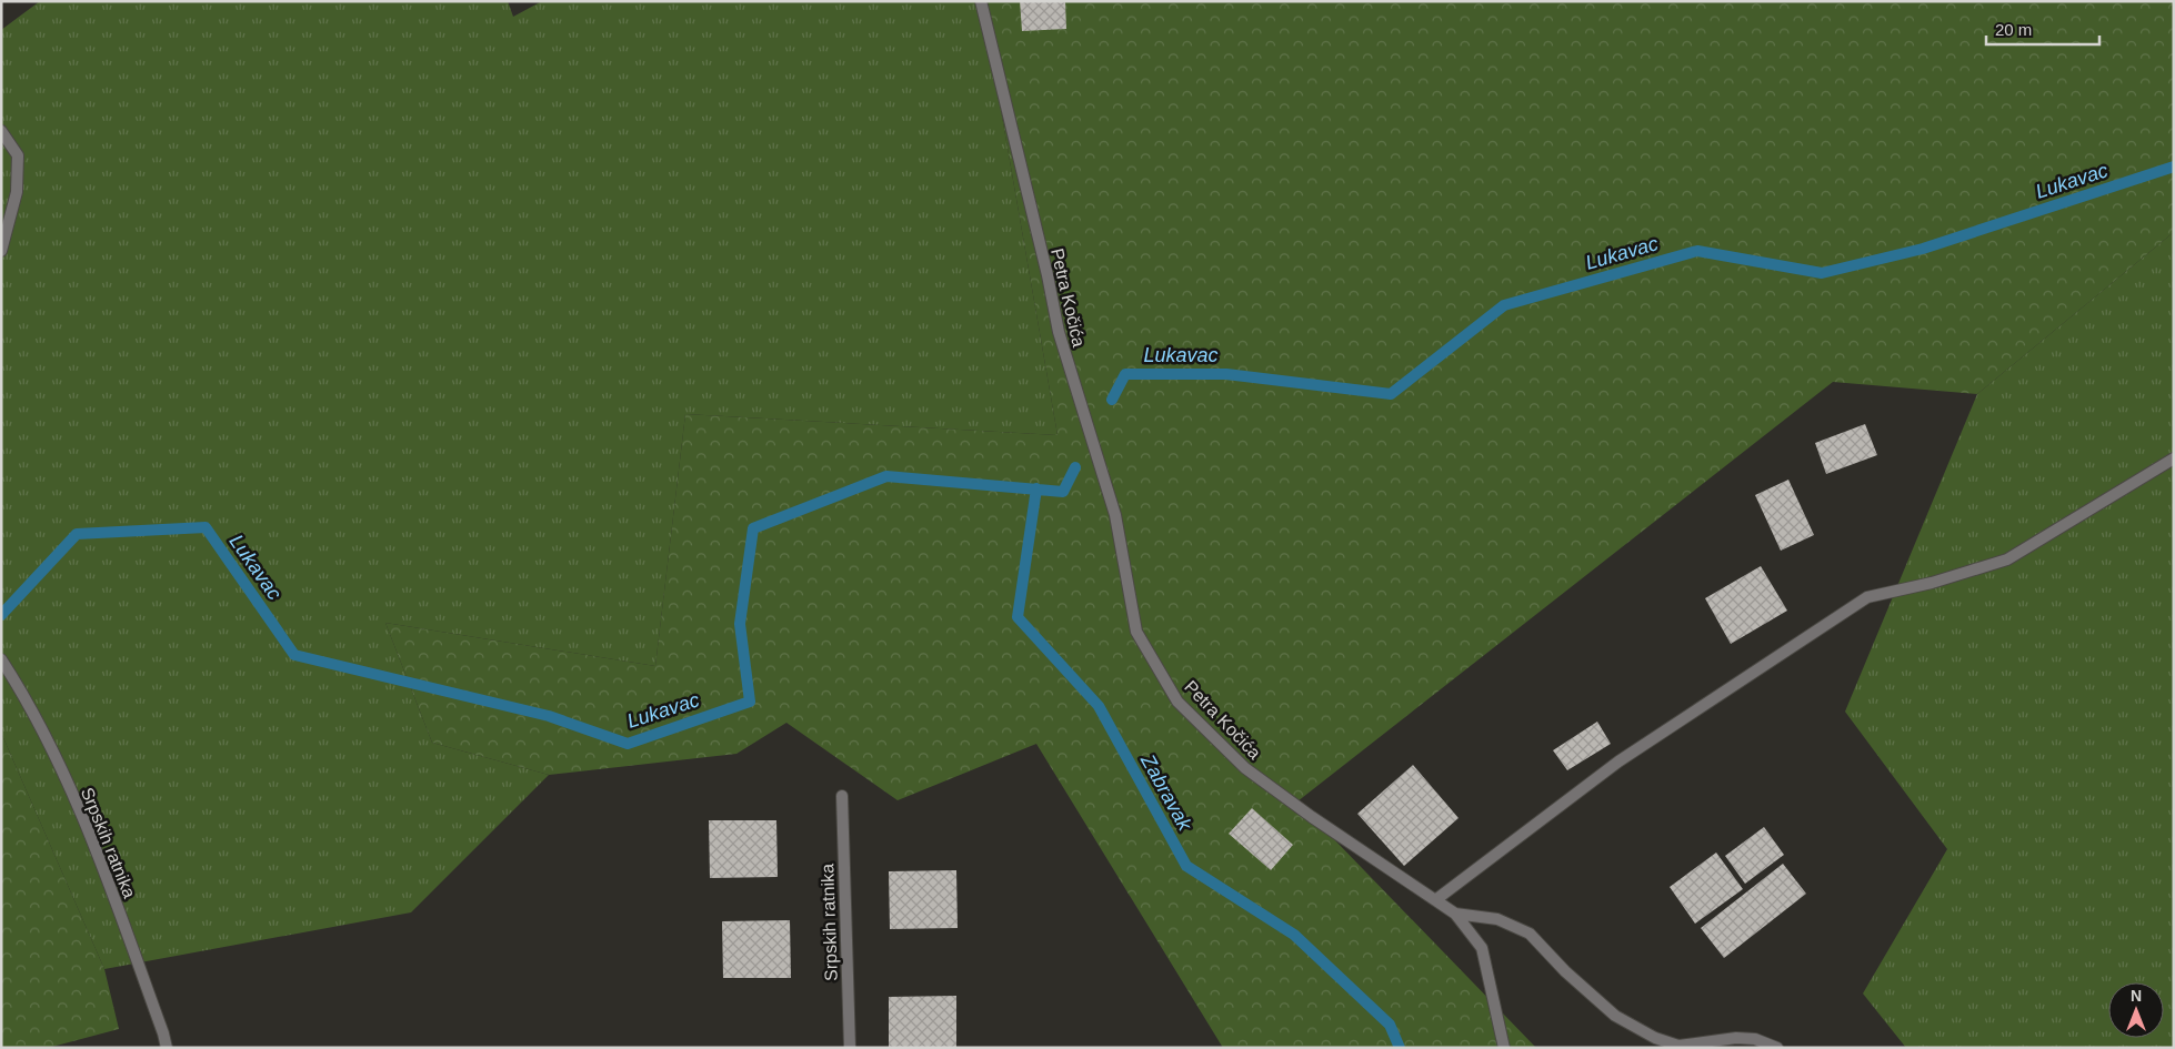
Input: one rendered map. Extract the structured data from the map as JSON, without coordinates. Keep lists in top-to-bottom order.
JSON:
{
  "streets": {
    "street": ["Petra Kočića", "Srpskih ratnika"]
  },
  "water": ["Lukavac", "Zabravak"],
  "scale_bar": "20 m",
  "north": "top"
}
